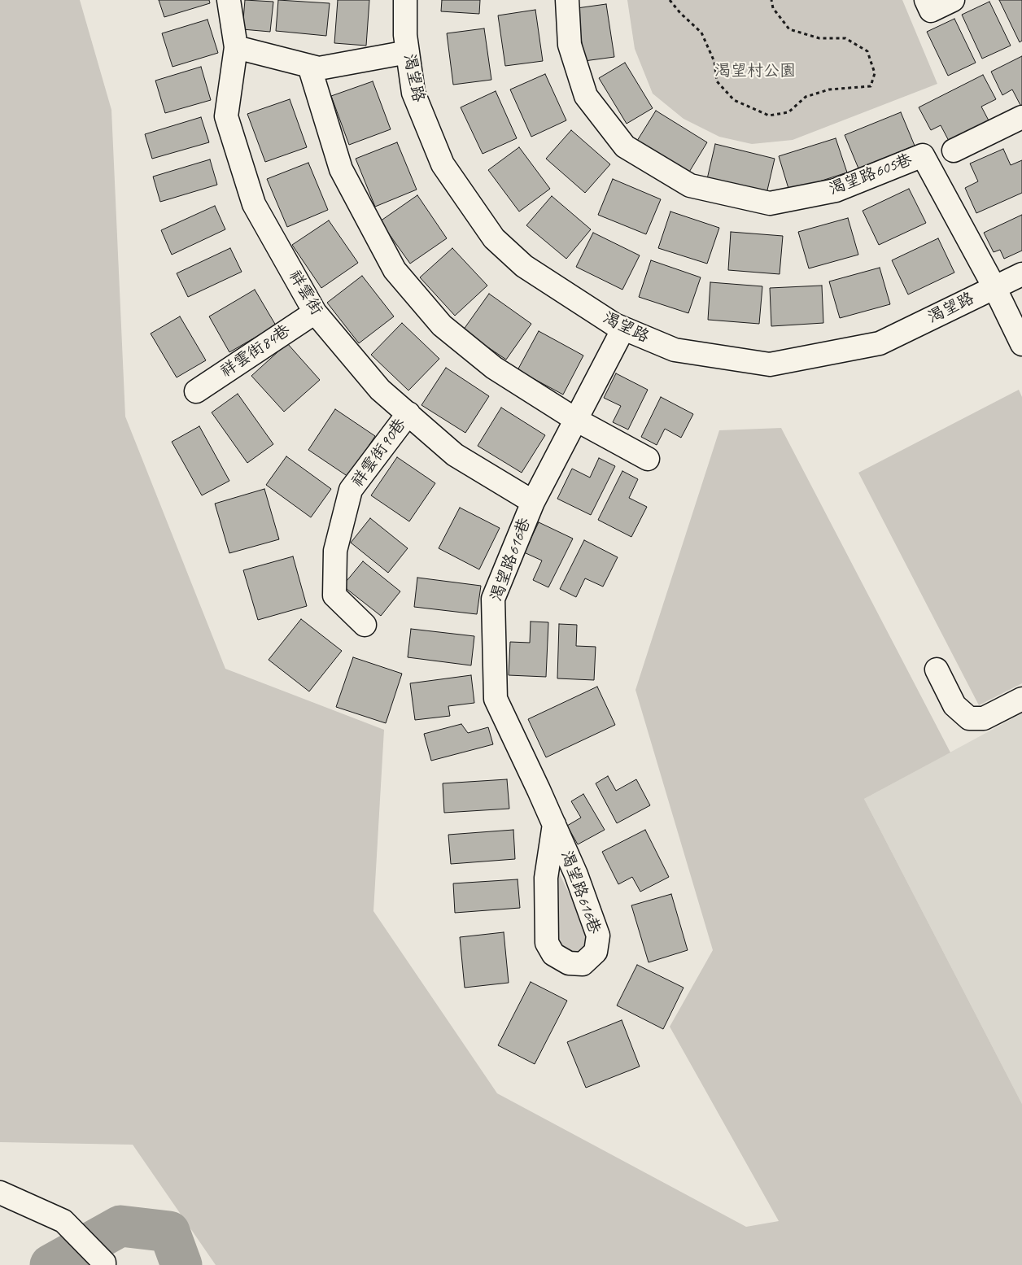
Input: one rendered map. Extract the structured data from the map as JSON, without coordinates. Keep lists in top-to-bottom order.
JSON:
{
  "streets": {
    "street": [
      "渴望路",
      "渴望路605巷",
      "祥雲街",
      "祥雲街84巷",
      "祥雲街90巷",
      "渴望路616巷"
    ]
  },
  "crossings": [
    ["渴望路", "渴望路605巷"],
    ["渴望路", "渴望路616巷"],
    ["祥雲街", "祥雲街84巷"],
    ["祥雲街", "祥雲街90巷"],
    ["祥雲街", "渴望路616巷"]
  ],
  "parks": ["渴望村公園"]
}
